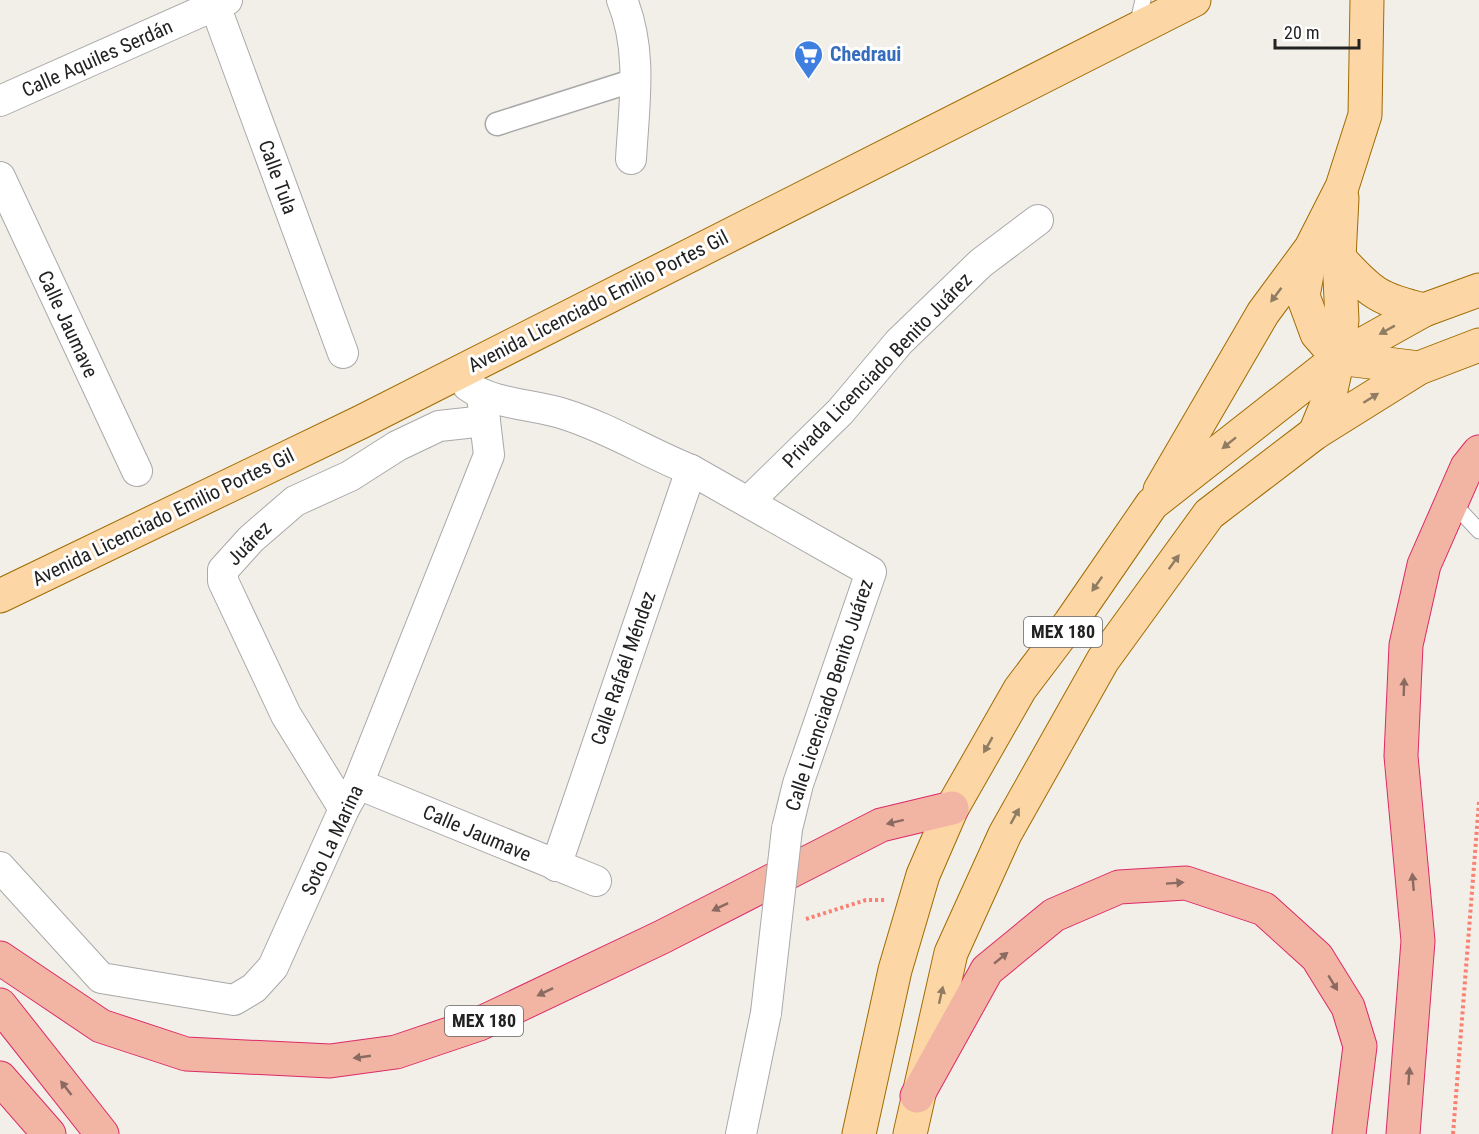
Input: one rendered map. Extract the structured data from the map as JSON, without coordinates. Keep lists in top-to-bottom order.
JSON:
{
  "streets": {
    "highway": ["MEX 180"],
    "main road": ["Avenida Licenciado Emilio Portes Gil"],
    "street": [
      "Calle Aquiles Serdán",
      "Calle Tula",
      "Calle Jaumave",
      "Privada Licenciado Benito Juárez",
      "Juárez",
      "Calle Rafaél Méndez",
      "Calle Licenciado Benito Juárez",
      "Soto La Marina"
    ]
  },
  "crossings": [
    ["Calle Aquiles Serdán", "Calle Tula"],
    ["Avenida Licenciado Emilio Portes Gil", "Calle Licenciado Benito Juárez"],
    ["Calle Jaumave", "Juárez"],
    ["Calle Jaumave", "Calle Rafaél Méndez"],
    ["Calle Jaumave", "Soto La Marina"],
    ["Privada Licenciado Benito Juárez", "Calle Licenciado Benito Juárez"],
    ["Juárez", "Calle Licenciado Benito Juárez"],
    ["Juárez", "Soto La Marina"],
    ["Calle Rafaél Méndez", "Calle Licenciado Benito Juárez"],
    ["Calle Licenciado Benito Juárez", "Soto La Marina"]
  ],
  "places": {
    "supermarket": ["Chedraui"]
  },
  "scale_bar": "20 m"
}
